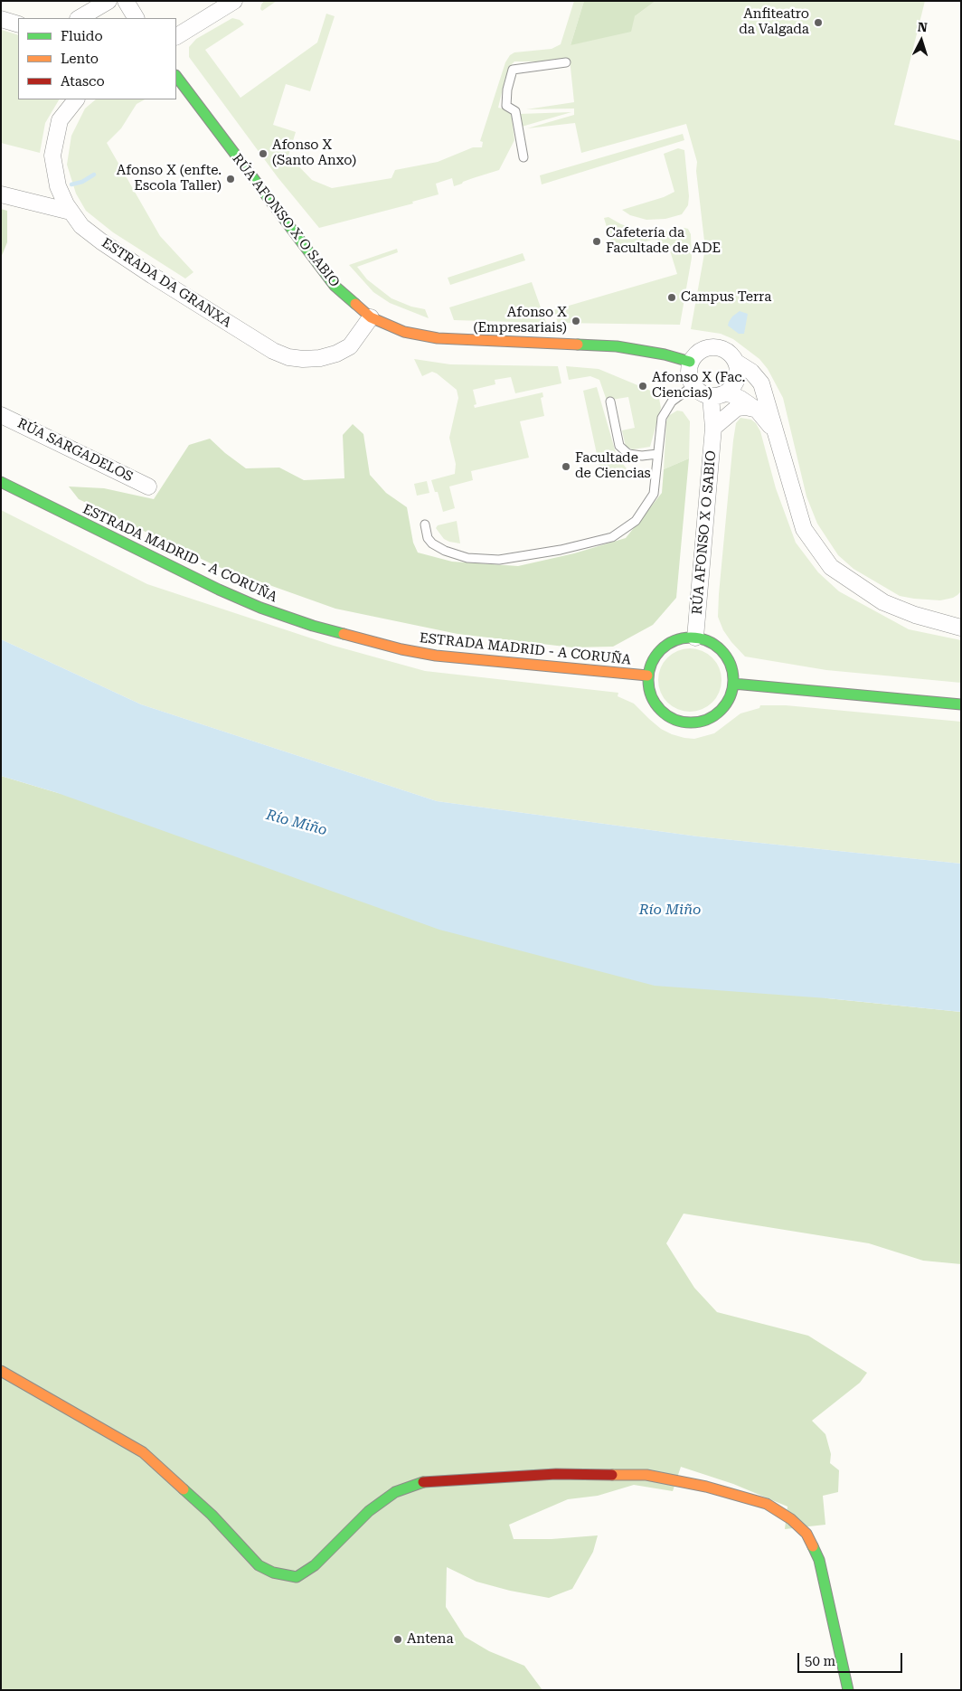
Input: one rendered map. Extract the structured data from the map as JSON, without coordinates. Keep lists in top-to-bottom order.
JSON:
{
  "streets": {
    "main road": ["RÚA AFONSO X O SABIO", "ESTRADA MADRID - A CORUÑA"],
    "street": ["ESTRADA DA GRANXA", "RÚA SARGADELOS"]
  },
  "crossings": [
    ["RÚA AFONSO X O SABIO", "ESTRADA DA GRANXA"],
    ["RÚA AFONSO X O SABIO", "ESTRADA MADRID - A CORUÑA"]
  ],
  "water": ["Río Miño"],
  "places": [
    "Anfiteatro da Valgada",
    "Afonso X (Santo Anxo)",
    "Afonso X (enfte. Escola Taller)",
    "Cafetería da Facultade de ADE",
    "Campus Terra",
    "Afonso X (Empresariais)",
    "Afonso X (Fac. Ciencias)",
    "Facultade de Ciencias",
    "Antena"
  ],
  "legend": ["Fluido", "Lento", "Atasco"],
  "scale_bar": "50 m",
  "north": "top"
}
